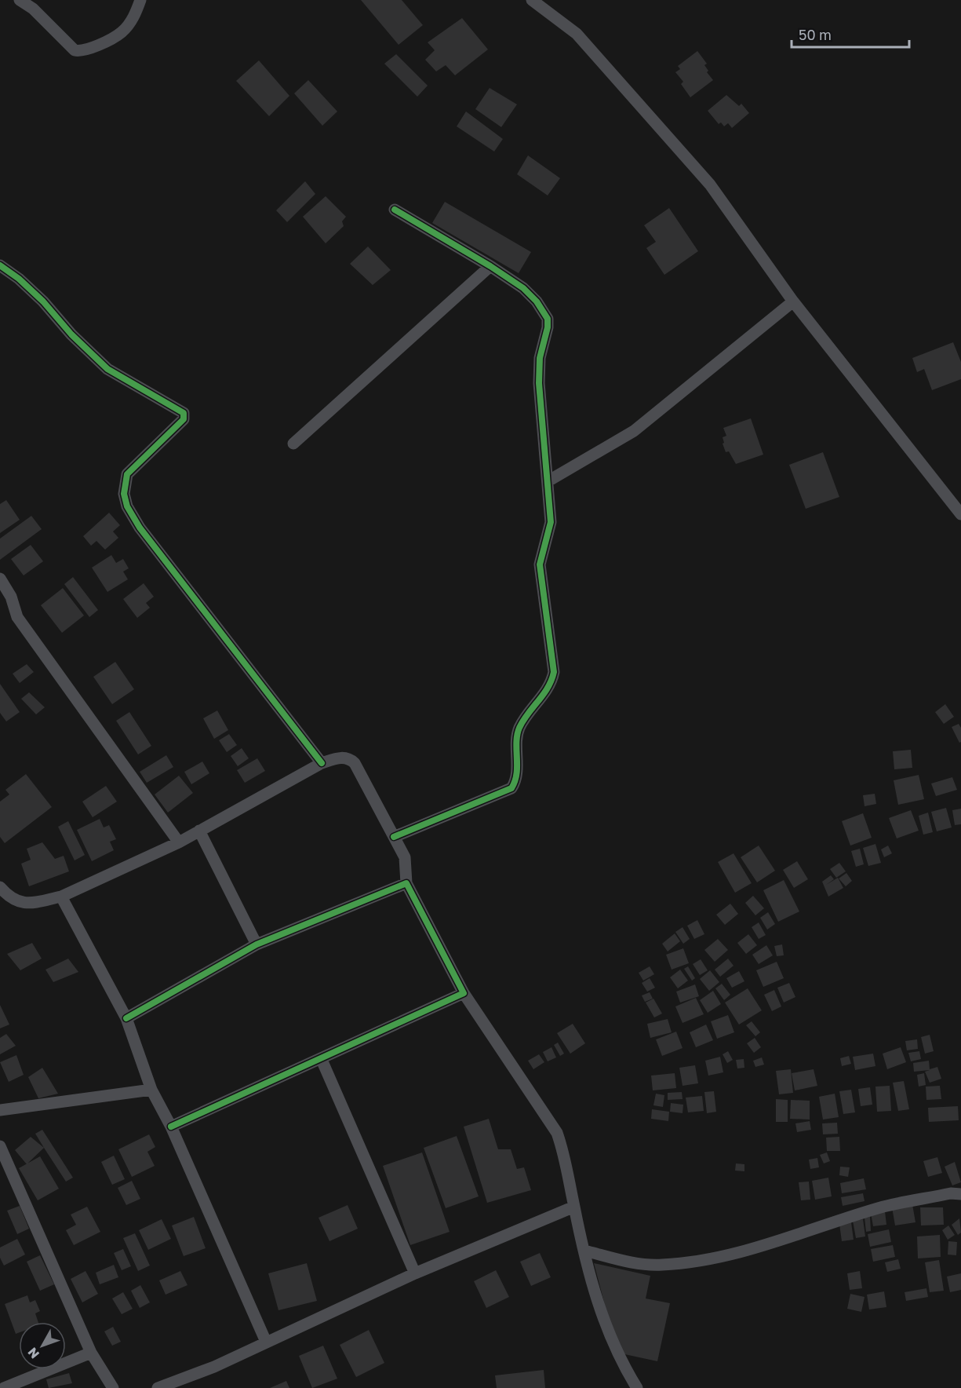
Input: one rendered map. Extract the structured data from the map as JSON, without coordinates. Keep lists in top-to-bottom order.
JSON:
{
  "scale_bar": "50 m",
  "north": "bottom left"
}
